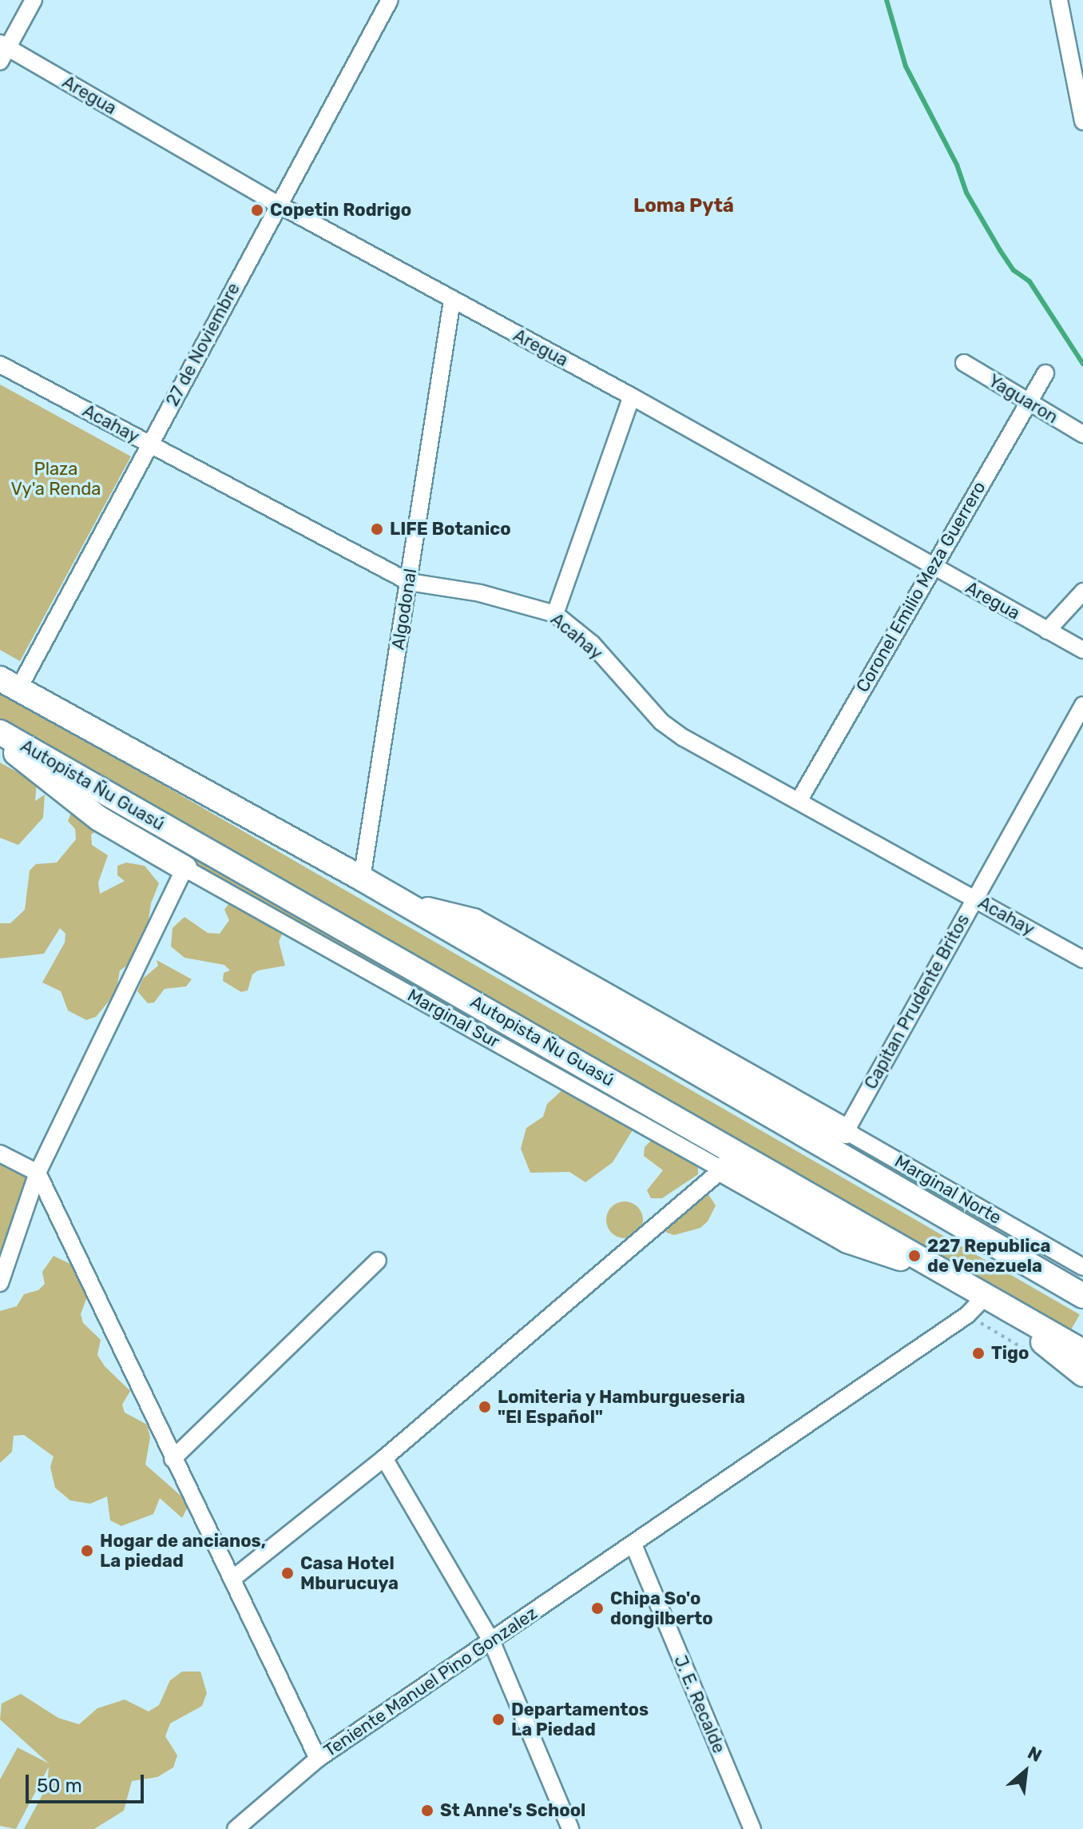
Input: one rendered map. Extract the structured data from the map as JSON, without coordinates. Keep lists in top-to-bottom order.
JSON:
{
  "streets": {
    "highway": ["Autopista Ñu Guasú"],
    "street": [
      "Aregua",
      "27 de Noviembre",
      "Yaguaron",
      "Acahay",
      "Coronel Emilio Meza Guerrero",
      "Algodonal",
      "Capitan Prudente Britos",
      "Marginal Sur",
      "Marginal Norte",
      "Teniente Manuel Pino Gonzalez",
      "J. E. Recalde"
    ]
  },
  "crossings": [
    ["Aregua", "27 de Noviembre"],
    ["Aregua", "Coronel Emilio Meza Guerrero"],
    ["Aregua", "Algodonal"],
    ["27 de Noviembre", "Acahay"],
    ["Yaguaron", "Coronel Emilio Meza Guerrero"],
    ["Acahay", "Coronel Emilio Meza Guerrero"],
    ["Acahay", "Algodonal"],
    ["Acahay", "Capitan Prudente Britos"],
    ["Autopista Ñu Guasú", "Teniente Manuel Pino Gonzalez"],
    ["Capitan Prudente Britos", "Marginal Norte"],
    ["Teniente Manuel Pino Gonzalez", "J. E. Recalde"]
  ],
  "districts": ["Loma Pytá"],
  "parks": ["Plaza Vy'a Renda"],
  "places": [
    "Copetin Rodrigo",
    "LIFE Botanico",
    "227 Republica de Venezuela",
    "Tigo",
    "Lomiteria y Hamburgueseria \"El Español\"",
    "Hogar de ancianos, La piedad",
    "Casa Hotel Mburucuya",
    "Chipa So'o dongilberto",
    "Departamentos La Piedad",
    "St Anne's School"
  ],
  "scale_bar": "50 m",
  "north": "top right"
}
